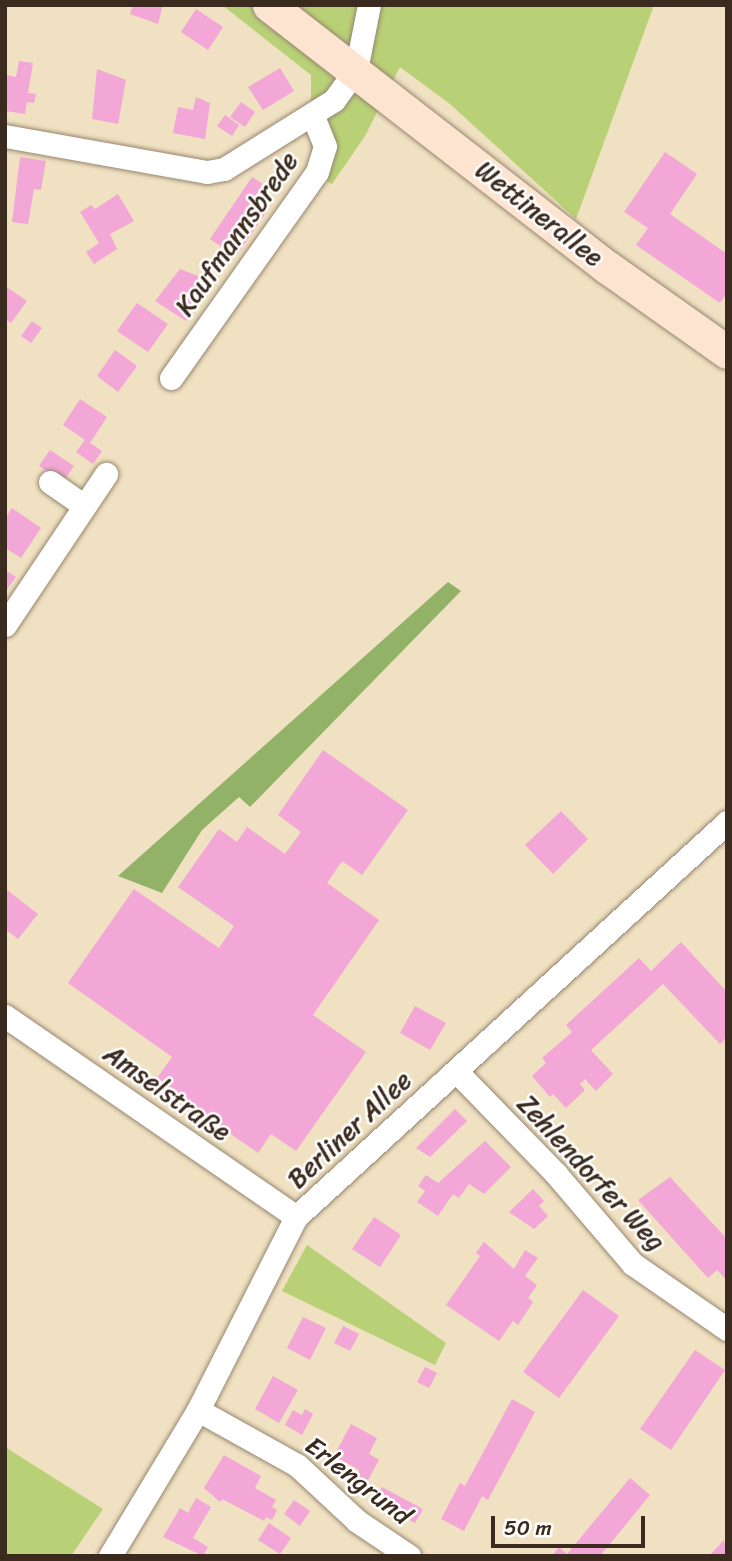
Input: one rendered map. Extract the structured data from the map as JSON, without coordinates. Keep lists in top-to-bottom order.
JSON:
{
  "streets": {
    "street": [
      "Wettinerallee",
      "Kaufmannsbrede",
      "Amselstraße",
      "Berliner Allee",
      "Zehlendorfer Weg",
      "Erlengrund"
    ]
  },
  "crossings": [
    ["Wettinerallee", "Kaufmannsbrede"],
    ["Amselstraße", "Berliner Allee"],
    ["Berliner Allee", "Zehlendorfer Weg"],
    ["Berliner Allee", "Erlengrund"]
  ],
  "scale_bar": "50 m"
}
